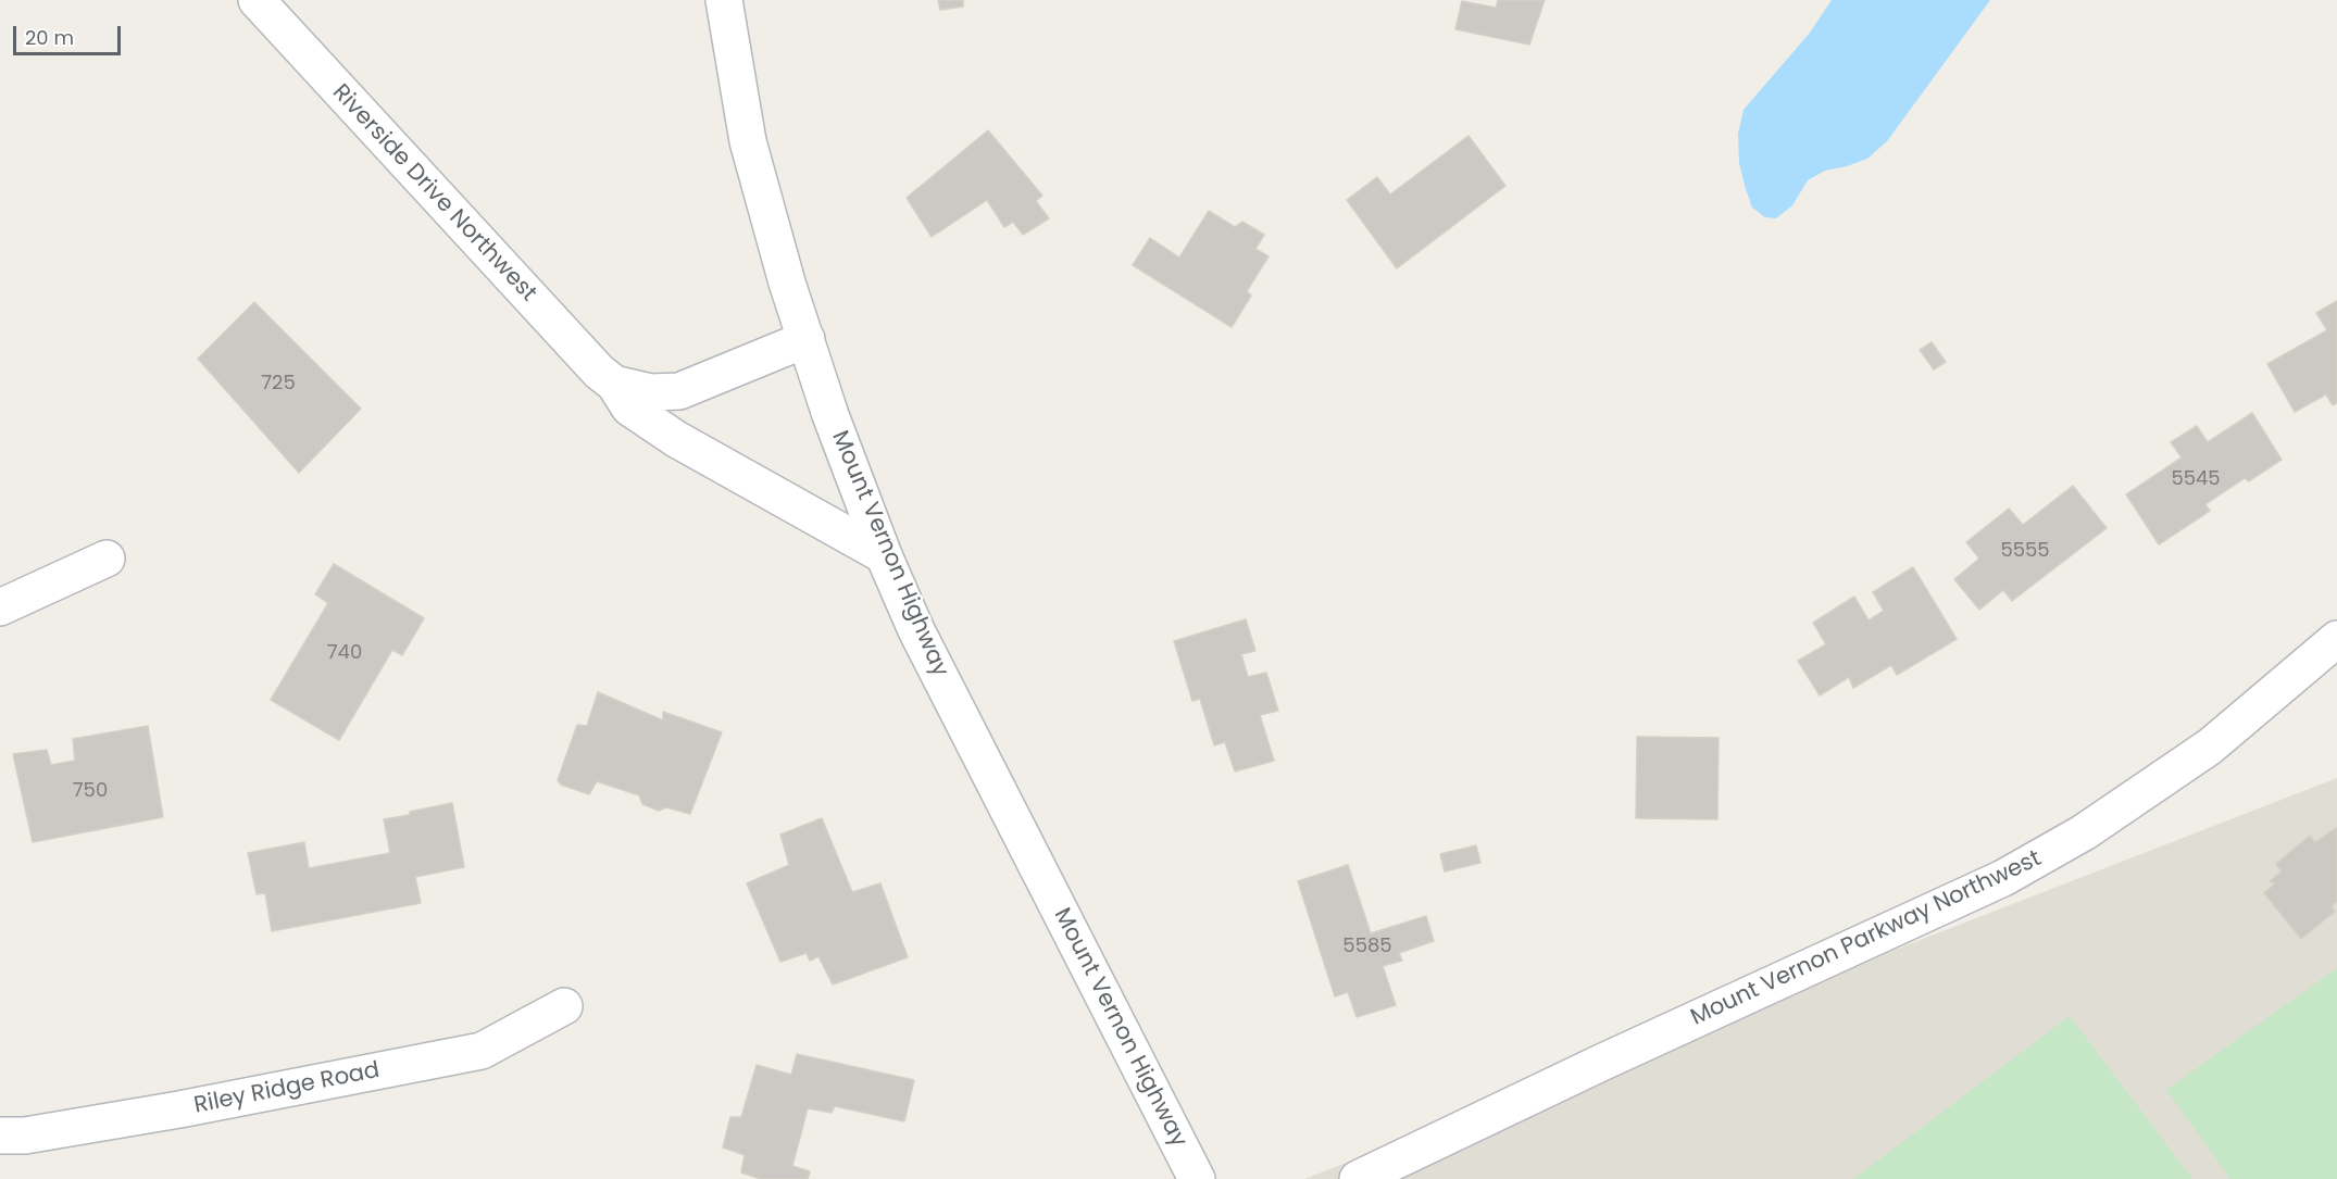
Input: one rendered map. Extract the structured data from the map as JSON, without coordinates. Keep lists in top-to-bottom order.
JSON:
{
  "streets": {
    "street": [
      "Riverside Drive Northwest",
      "Mount Vernon Highway",
      "Mount Vernon Parkway Northwest",
      "Riley Ridge Road"
    ]
  },
  "crossings": [
    ["Riverside Drive Northwest", "Mount Vernon Highway"]
  ],
  "house_numbers": [
    "725",
    "5545",
    "5555",
    "740",
    "750",
    "5585"
  ],
  "scale_bar": "20 m"
}
